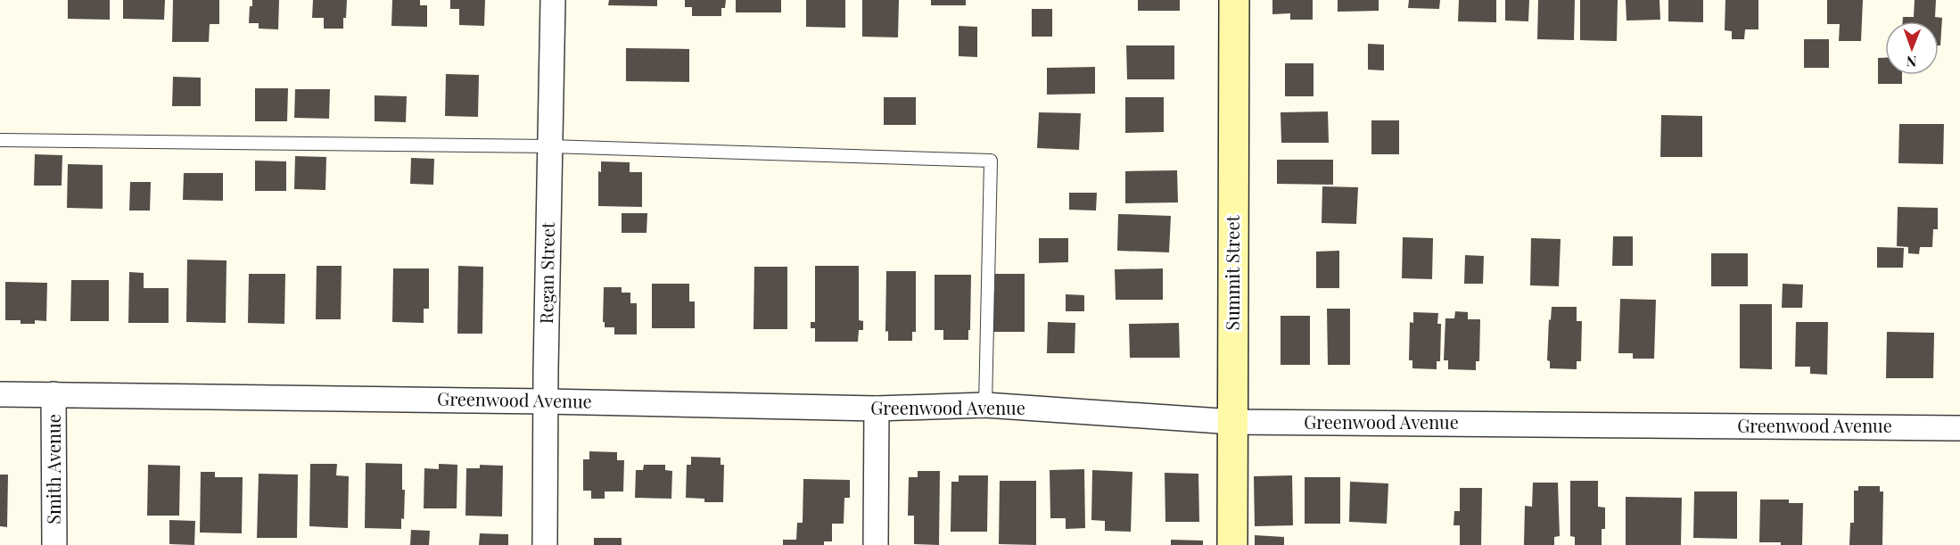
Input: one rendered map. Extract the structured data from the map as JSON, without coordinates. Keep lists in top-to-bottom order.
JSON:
{
  "streets": {
    "street": [
      "Regan Street",
      "Summit Street",
      "Greenwood Avenue",
      "Smith Avenue"
    ]
  },
  "crossings": [
    ["Regan Street", "Greenwood Avenue"],
    ["Summit Street", "Greenwood Avenue"],
    ["Greenwood Avenue", "Smith Avenue"]
  ],
  "north": "bottom"
}
